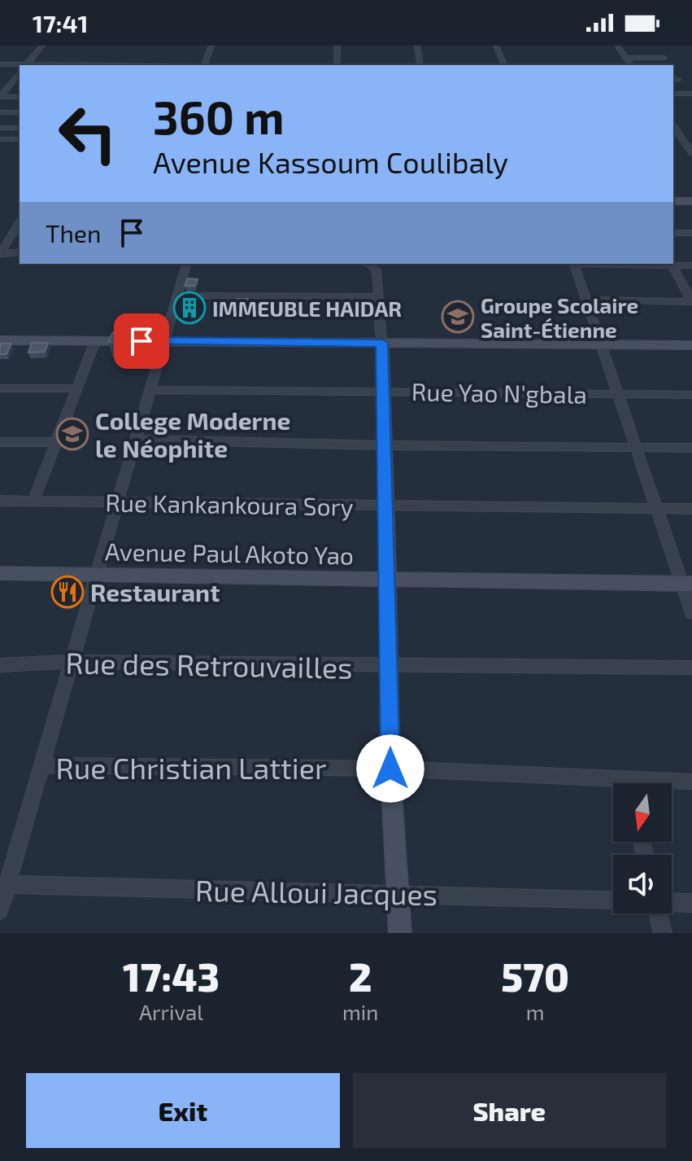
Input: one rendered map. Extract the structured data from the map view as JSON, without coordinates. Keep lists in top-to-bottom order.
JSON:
{
  "streets": {
    "street": [
      "Rue Yao N'gbala",
      "Rue Kankankoura Sory",
      "Avenue Paul Akoto Yao",
      "Rue des Retrouvailles",
      "Rue Christian Lattier",
      "Rue Alloui Jacques"
    ]
  },
  "places": {
    "building": ["IMMEUBLE HAIDAR"],
    "school or university": ["Groupe Scolaire Saint-Étienne", "College Moderne le Néophite"],
    "restaurant": ["Restaurant"]
  },
  "north": "bottom",
  "page": {
    "status": "17:41",
    "turn": ["360 m", "Avenue Kassoum Coulibaly"],
    "then": "Then",
    "eta": [
      "17:43",
      "Arrival",
      "2",
      "min",
      "570",
      "m"
    ],
    "buttons": ["Exit", "Share"]
  }
}
